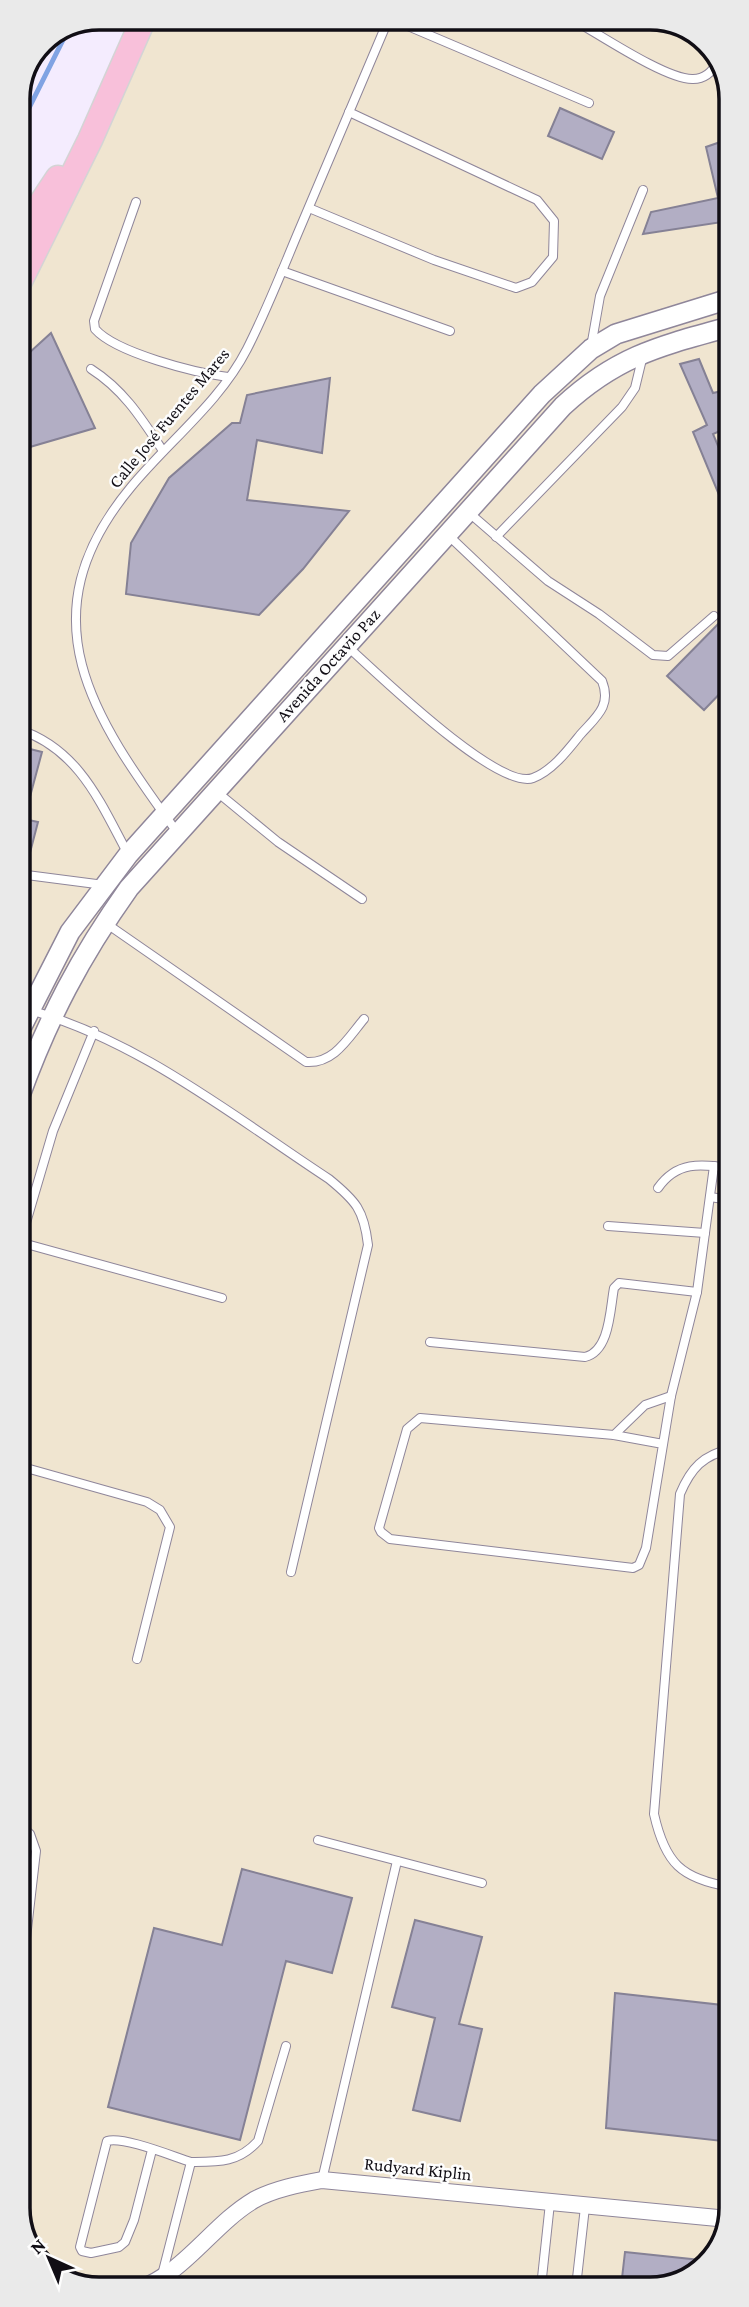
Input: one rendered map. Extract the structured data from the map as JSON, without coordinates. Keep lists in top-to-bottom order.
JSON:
{
  "streets": {
    "street": ["Avenida Octavio Paz", "Rudyard Kiplin"],
    "lane": ["Calle José Fuentes Mares"]
  },
  "crossings": [
    ["Calle José Fuentes Mares", "Avenida Octavio Paz"]
  ],
  "north": "top left"
}
